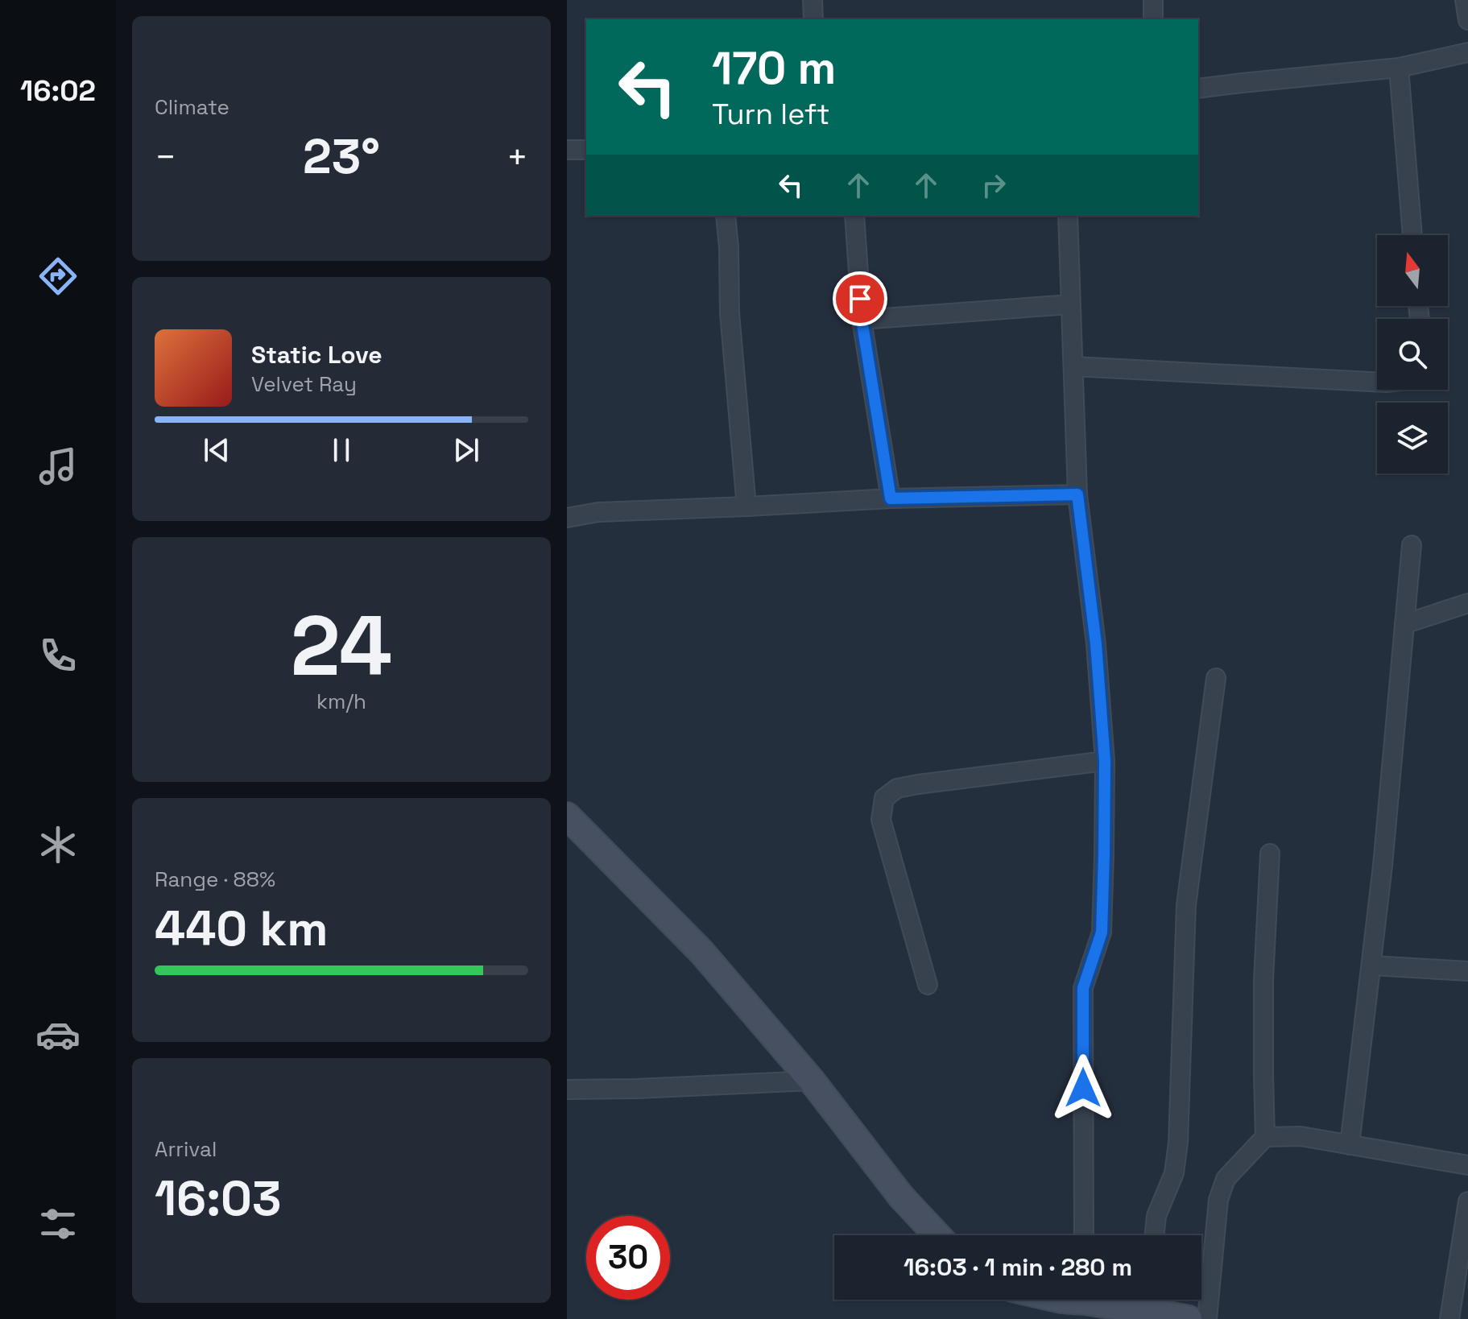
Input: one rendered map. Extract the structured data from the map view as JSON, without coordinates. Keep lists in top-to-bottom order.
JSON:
{
  "north": "top",
  "page": {
    "tabs": "16:02",
    "tile": [
      "Climate",
      ["24", "km/h"],
      ["Range · 88%", "440 km"],
      ["Arrival", "16:03"]
    ],
    "turn": ["170 m", "Turn left"],
    "heat": ["−", "23°", "+"],
    "song": ["Static Love", "Velvet Ray"],
    "limit": "30",
    "trip": "16:03 · 1 min · 280 m"
  }
}
